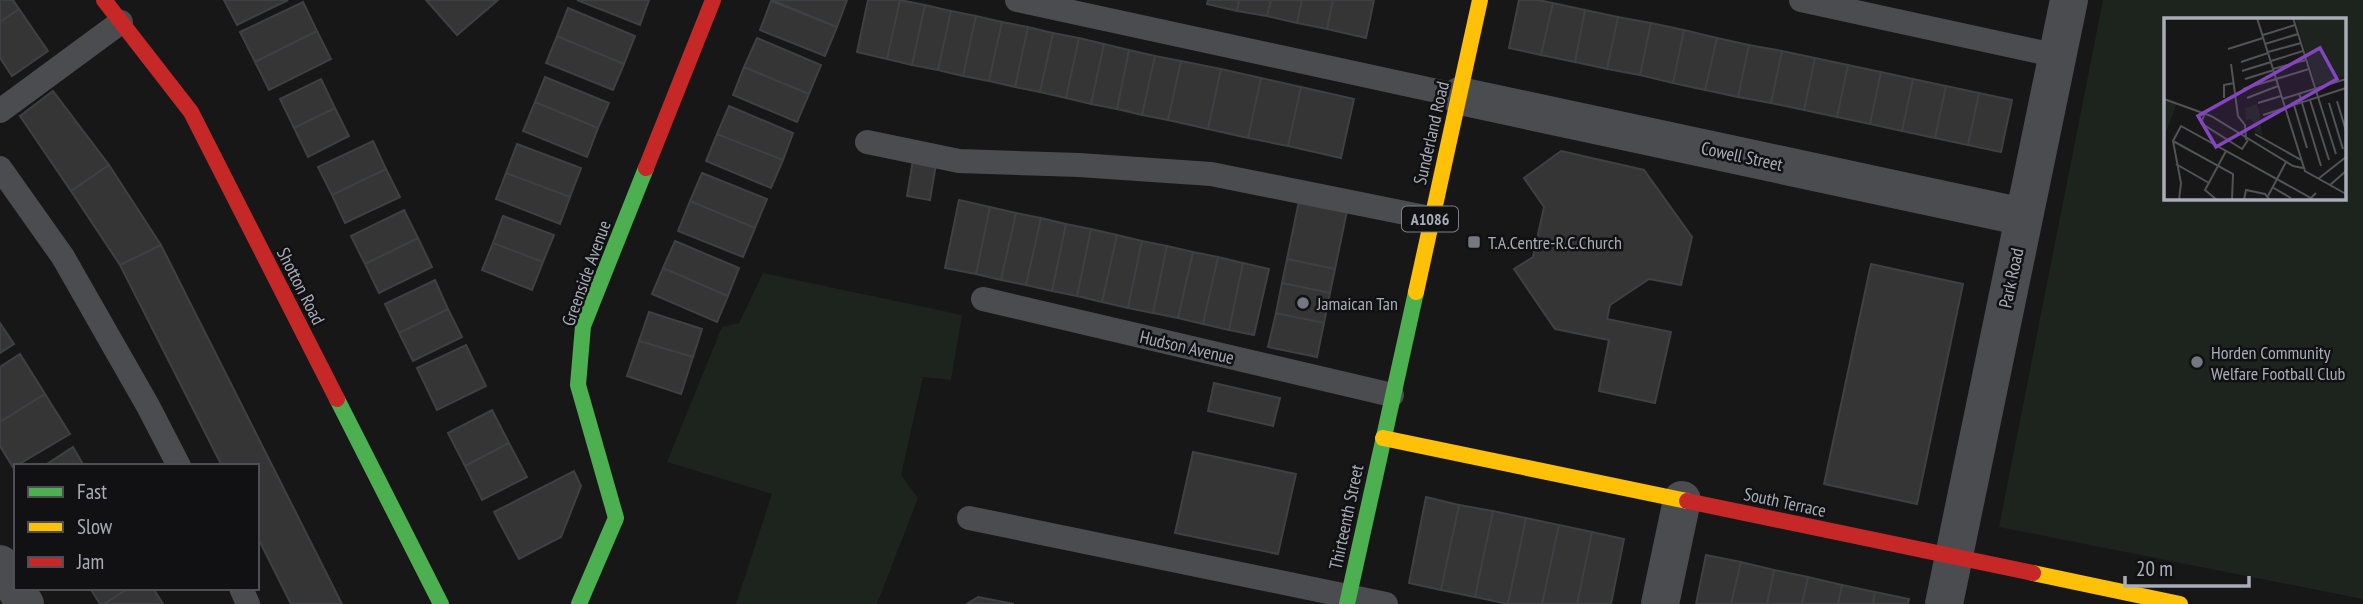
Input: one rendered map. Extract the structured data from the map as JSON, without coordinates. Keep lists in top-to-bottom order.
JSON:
{
  "streets": {
    "street": [
      "Sunderland Road",
      "Cowell Street",
      "A1086",
      "Greenside Avenue",
      "Park Road",
      "Shotton Road",
      "South Terrace",
      "Thirteenth Street"
    ],
    "lane": ["Hudson Avenue"]
  },
  "crossings": [
    ["Sunderland Road", "Cowell Street"],
    ["Sunderland Road", "Hudson Avenue"],
    ["Sunderland Road", "South Terrace"],
    ["Sunderland Road", "Thirteenth Street"],
    ["Cowell Street", "Park Road"],
    ["Park Road", "South Terrace"],
    ["South Terrace", "Thirteenth Street"]
  ],
  "places": {
    "transit": ["T.A.Centre-R.C.Church"],
    "other": ["Jamaican Tan", "Horden Community Welfare Football Club"]
  },
  "legend": ["Fast", "Slow", "Jam"],
  "scale_bar": "20 m"
}
